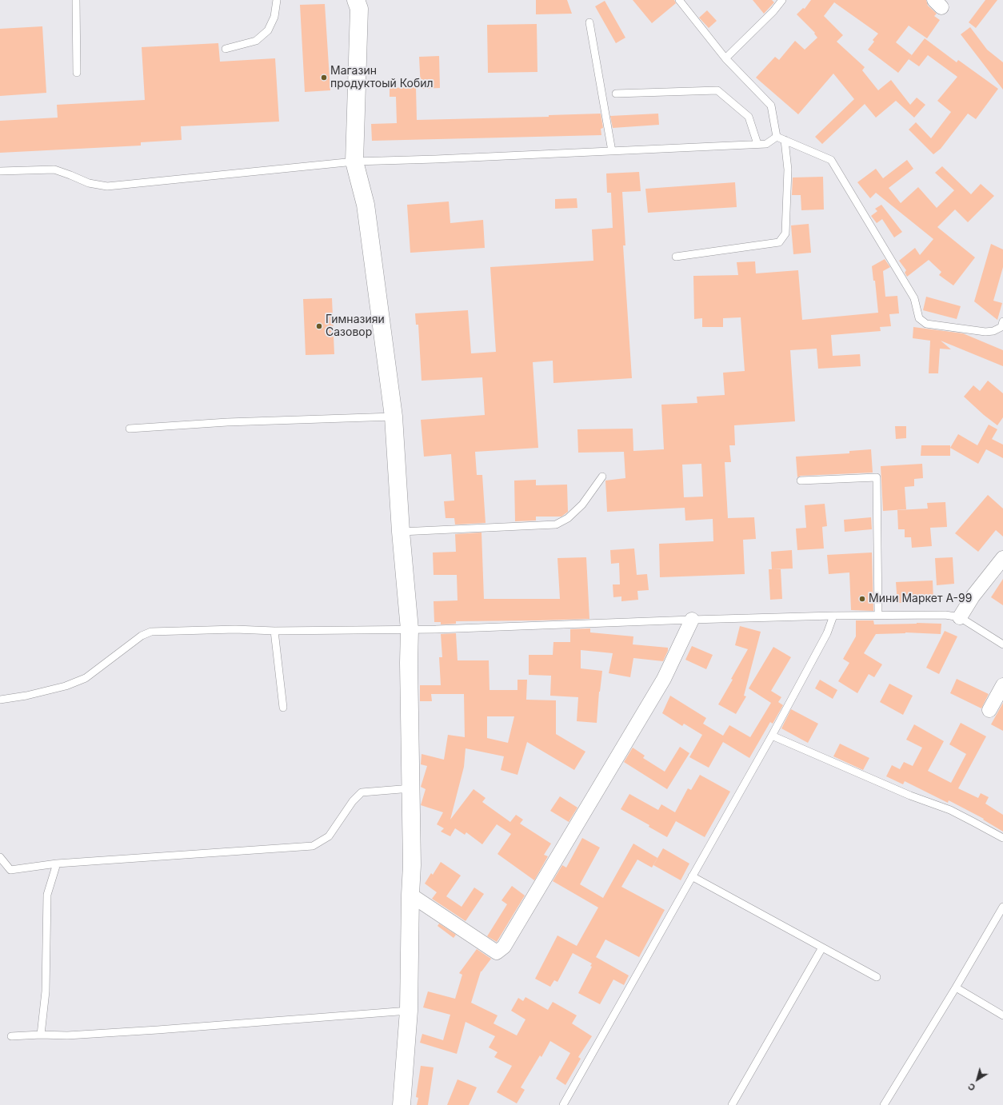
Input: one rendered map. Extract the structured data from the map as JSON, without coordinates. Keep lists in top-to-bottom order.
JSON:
{
  "places": ["Магазин продуктоый Кобил", "Гимназияи Сазовор", "Мини Маркет А-99"],
  "north": "bottom left"
}
